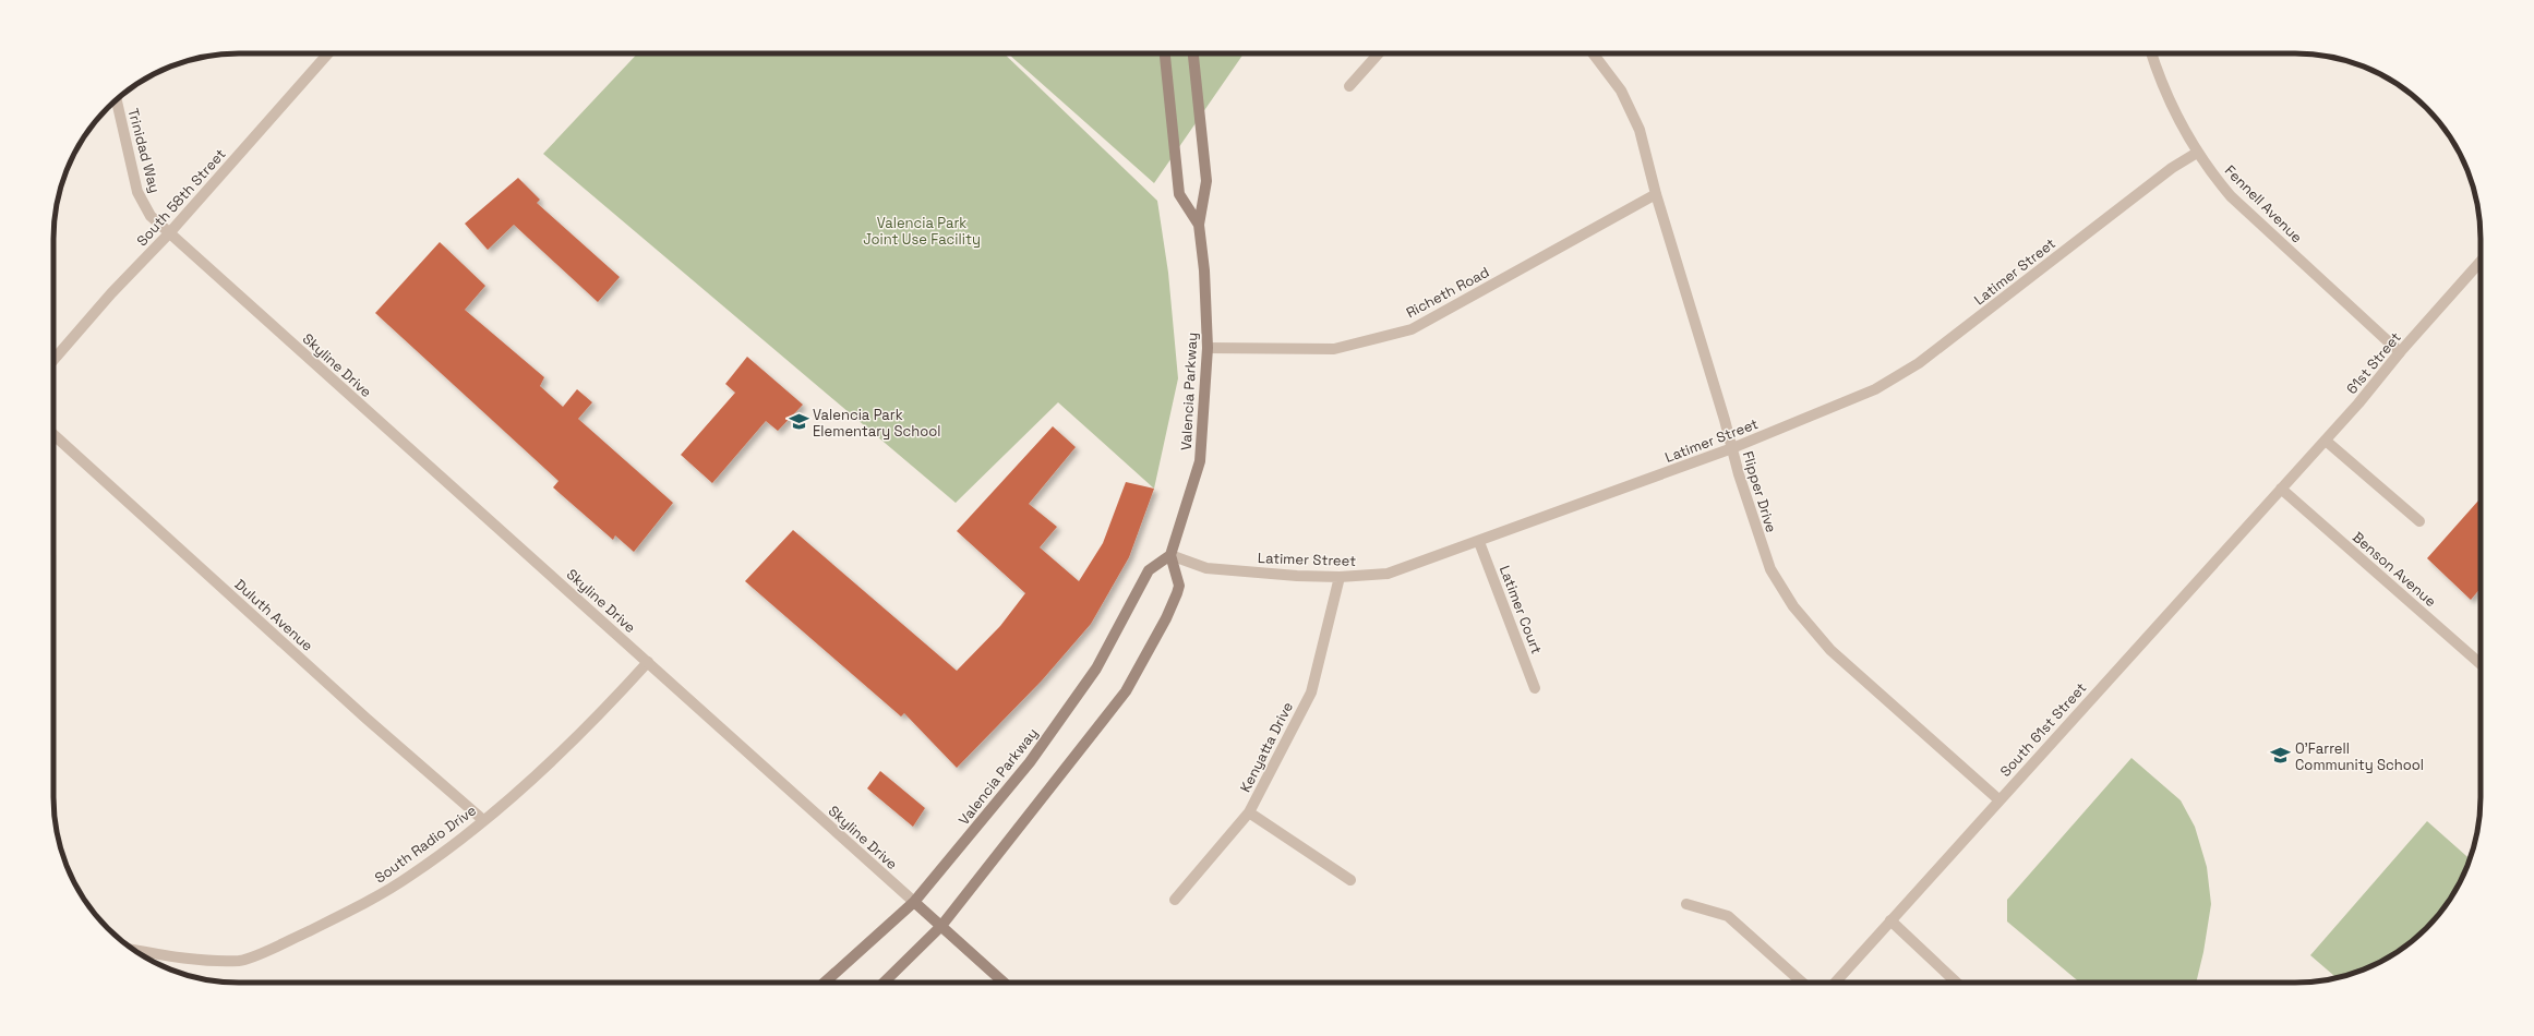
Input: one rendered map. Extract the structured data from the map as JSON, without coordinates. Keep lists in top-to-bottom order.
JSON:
{
  "streets": {
    "main road": ["Skyline Drive", "Valencia Parkway"],
    "street": [
      "Trinidad Way",
      "South 58th Street",
      "Fennell Avenue",
      "Latimer Street",
      "Richeth Road",
      "61st Street",
      "Flipper Drive",
      "Benson Avenue",
      "Latimer Court",
      "Duluth Avenue",
      "South 61st Street",
      "Kenyatta Drive",
      "South Radio Drive"
    ]
  },
  "crossings": [
    ["Trinidad Way", "South 58th Street"],
    ["Trinidad Way", "Skyline Drive"],
    ["South 58th Street", "Skyline Drive"],
    ["Fennell Avenue", "Latimer Street"],
    ["Fennell Avenue", "61st Street"],
    ["Latimer Street", "Valencia Parkway"],
    ["Latimer Street", "Flipper Drive"],
    ["Latimer Street", "Latimer Court"],
    ["Latimer Street", "Kenyatta Drive"],
    ["Richeth Road", "Valencia Parkway"],
    ["Richeth Road", "Flipper Drive"],
    ["61st Street", "Benson Avenue"],
    ["61st Street", "South 61st Street"],
    ["Skyline Drive", "Valencia Parkway"],
    ["Skyline Drive", "South Radio Drive"],
    ["Flipper Drive", "South 61st Street"],
    ["Benson Avenue", "South 61st Street"],
    ["Duluth Avenue", "South Radio Drive"]
  ],
  "parks": ["Valencia Park Joint Use Facility"],
  "places": {
    "school or university": ["Valencia Park Elementary School", "O'Farrell Community School"]
  }
}
